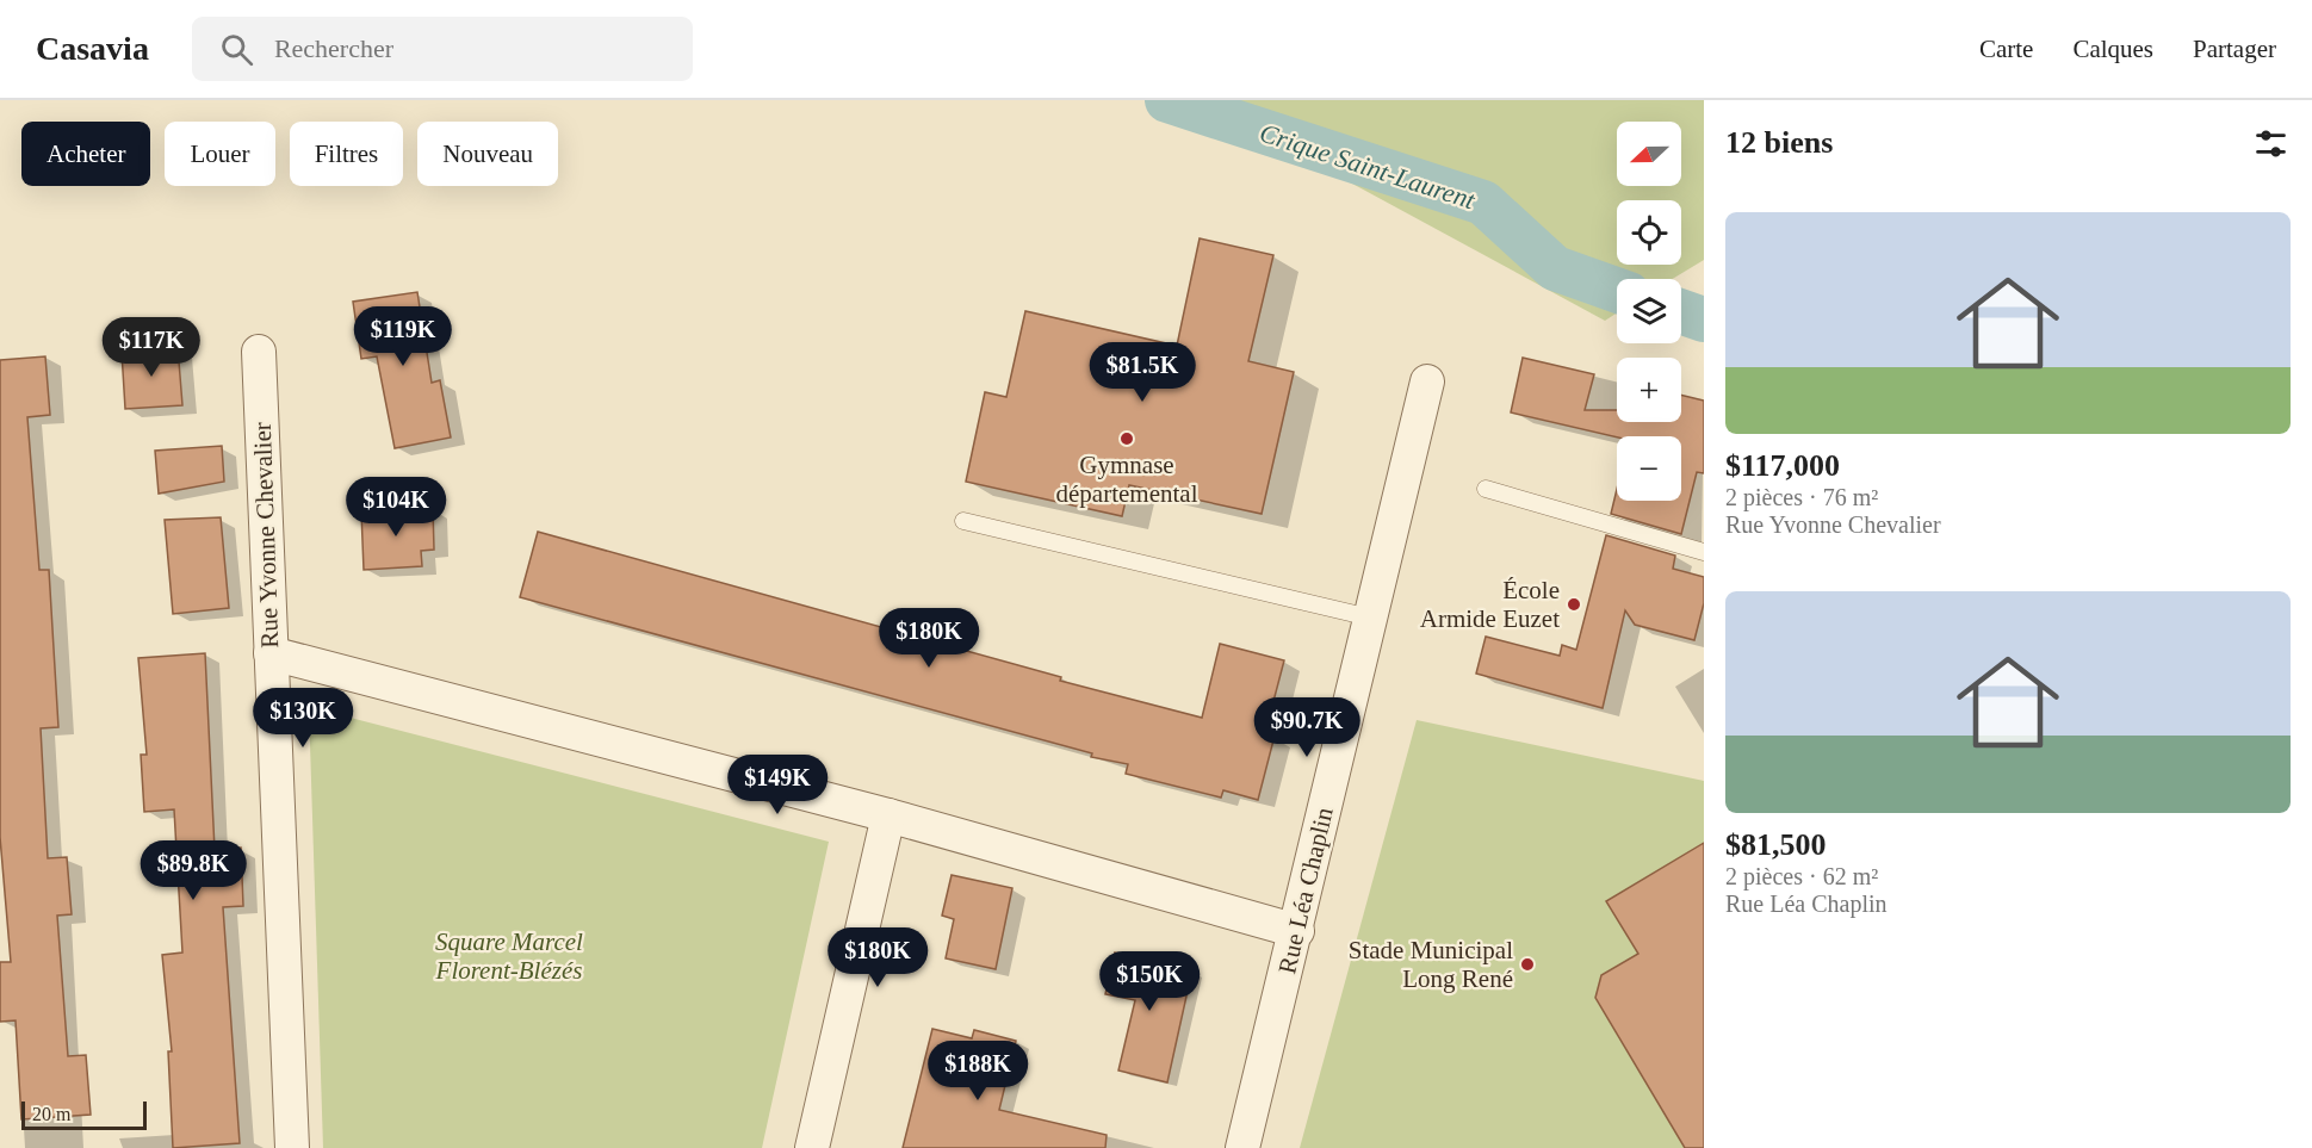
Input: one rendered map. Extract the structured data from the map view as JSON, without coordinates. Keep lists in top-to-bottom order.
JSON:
{
  "streets": {
    "street": ["Rue Yvonne Chevalier", "Rue Léa Chaplin"]
  },
  "water": ["Crique Saint-Laurent"],
  "parks": ["Square Marcel Florent-Blézés"],
  "places": ["Gymnase départemental", "École Armide Euzet", "Stade Municipal Long René"],
  "scale_bar": "20 m",
  "north": "left",
  "page": {
    "header": "Casavia",
    "search": "Rechercher",
    "nav": ["Carte", "Calques", "Partager"],
    "heading": "12 biens",
    "map_buttons": ["+", "−"],
    "chip": [
      "Acheter",
      "Louer",
      "Filtres",
      "Nouveau"
    ],
    "list": [
      {
        "name": "$117,000",
        "note": "2 pièces · 76 m² · Rue Yvonne Chevalier"
      },
      {
        "name": "$81,500",
        "note": "2 pièces · 62 m² · Rue Léa Chaplin"
      }
    ],
    "price": [
      "$119K",
      "$117K",
      "$81.5K",
      "$104K",
      "$180K",
      "$130K",
      "$90.7K",
      "$149K",
      "$89.8K",
      "$180K",
      "$150K",
      "$188K"
    ],
    "scale": "20 m"
  }
}
